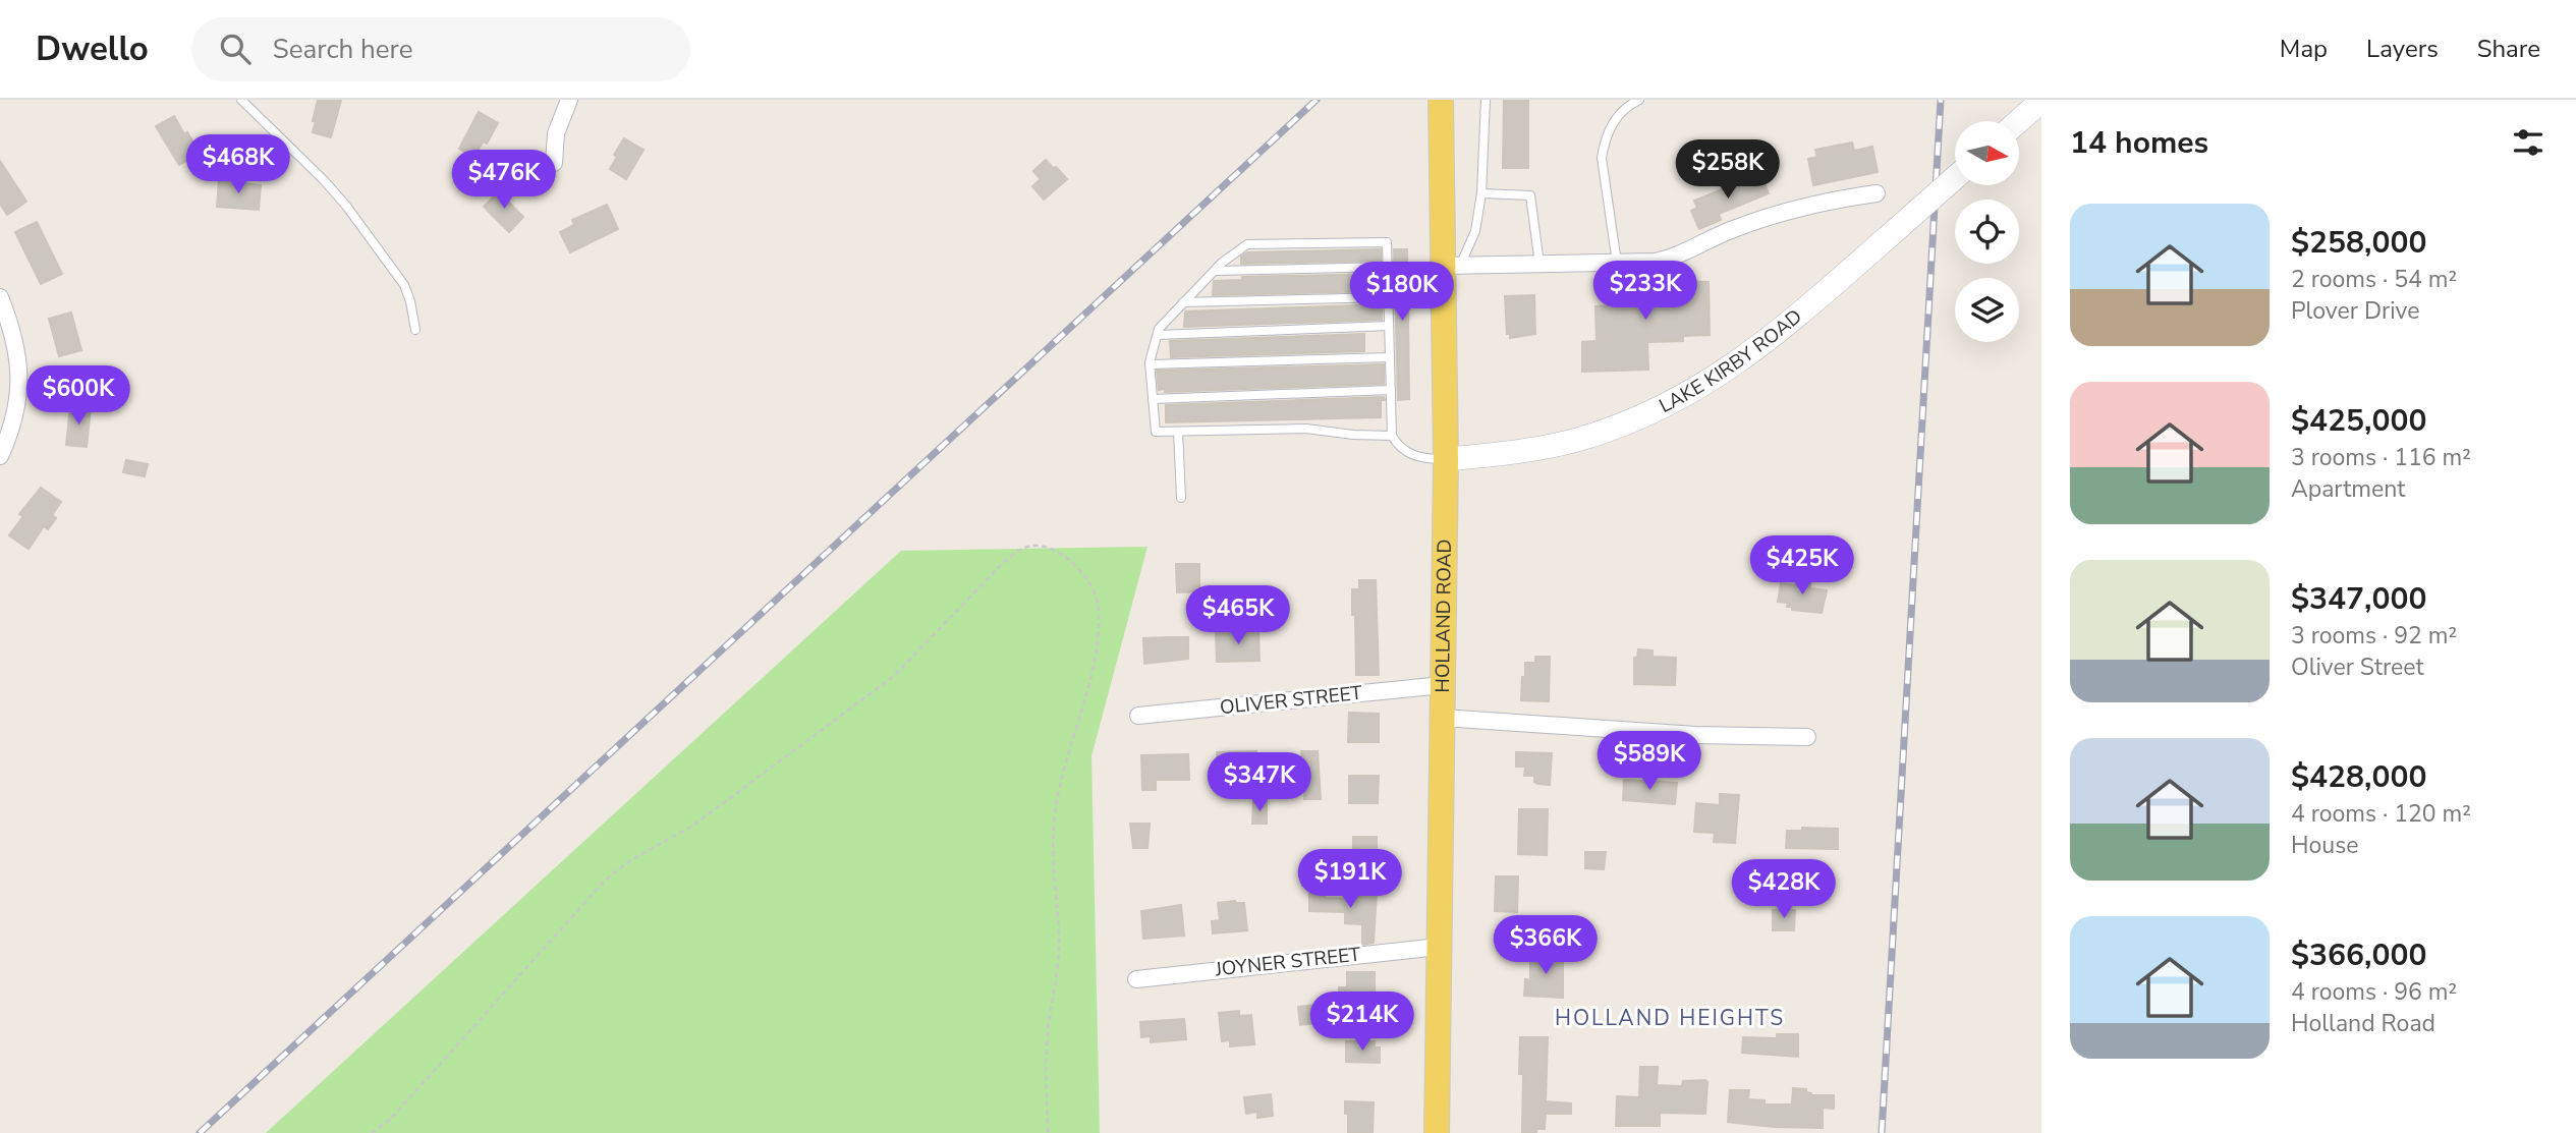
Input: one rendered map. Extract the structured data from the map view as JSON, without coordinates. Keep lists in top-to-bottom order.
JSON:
{
  "streets": {
    "main road": ["HOLLAND ROAD"],
    "street": ["LAKE KIRBY ROAD", "OLIVER STREET", "JOYNER STREET"]
  },
  "crossings": [
    ["LAKE KIRBY ROAD", "HOLLAND ROAD"],
    ["HOLLAND ROAD", "OLIVER STREET"],
    ["HOLLAND ROAD", "JOYNER STREET"]
  ],
  "districts": ["HOLLAND HEIGHTS"],
  "north": "right",
  "page": {
    "header": "Dwello",
    "search": "Search here",
    "nav": ["Map", "Layers", "Share"],
    "heading": "14 homes",
    "price": [
      "$468K",
      "$258K",
      "$476K",
      "$233K",
      "$180K",
      "$600K",
      "$425K",
      "$465K",
      "$589K",
      "$347K",
      "$191K",
      "$428K",
      "$366K",
      "$214K"
    ],
    "list": [
      {
        "name": "$258,000",
        "note": "2 rooms · 54 m² · Plover Drive"
      },
      {
        "name": "$425,000",
        "note": "3 rooms · 116 m² · Apartment"
      },
      {
        "name": "$347,000",
        "note": "3 rooms · 92 m² · Oliver Street"
      },
      {
        "name": "$428,000",
        "note": "4 rooms · 120 m² · House"
      },
      {
        "name": "$366,000",
        "note": "4 rooms · 96 m² · Holland Road"
      }
    ]
  }
}
